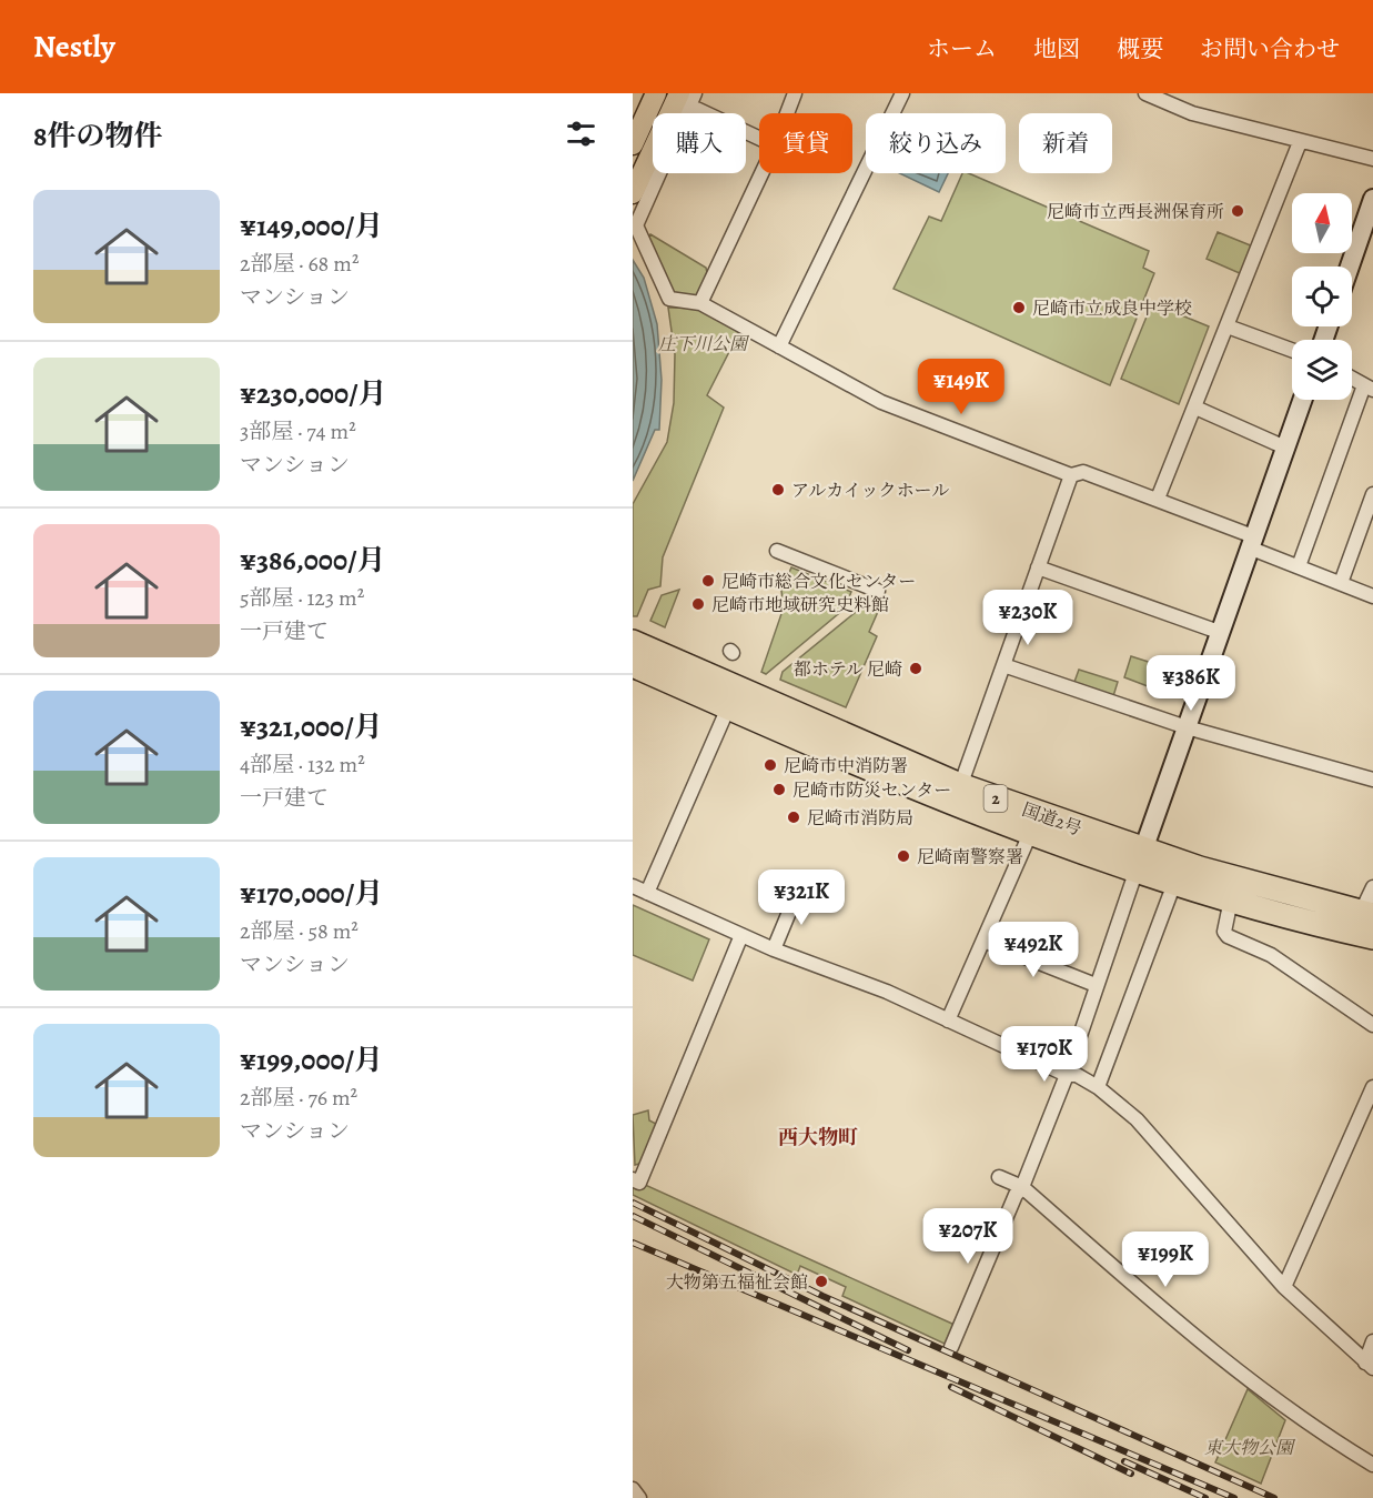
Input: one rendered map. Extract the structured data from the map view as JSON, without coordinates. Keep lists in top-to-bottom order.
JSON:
{
  "streets": {
    "highway": ["2", "国道2号"]
  },
  "districts": ["西大物町"],
  "parks": ["庄下川公園", "東大物公園"],
  "places": [
    "尼崎市立西長洲保育所",
    "尼崎市立成良中学校",
    "アルカイックホール",
    "尼崎市総合文化センター",
    "尼崎市地域研究史料館",
    "都ホテル 尼崎",
    "尼崎市中消防署",
    "尼崎市防災センター",
    "尼崎市消防局",
    "尼崎南警察署",
    "大物第五福祉会館"
  ],
  "north": "top",
  "page": {
    "header": "Nestly",
    "nav": [
      "ホーム",
      "地図",
      "概要",
      "お問い合わせ"
    ],
    "heading": "8件の物件",
    "chip": [
      "購入",
      "賃貸",
      "絞り込み",
      "新着"
    ],
    "list": [
      {
        "name": "¥149,000/月",
        "note": "2部屋 · 68 m² · マンション"
      },
      {
        "name": "¥230,000/月",
        "note": "3部屋 · 74 m² · マンション"
      },
      {
        "name": "¥386,000/月",
        "note": "5部屋 · 123 m² · 一戸建て"
      },
      {
        "name": "¥321,000/月",
        "note": "4部屋 · 132 m² · 一戸建て"
      },
      {
        "name": "¥170,000/月",
        "note": "2部屋 · 58 m² · マンション"
      },
      {
        "name": "¥199,000/月",
        "note": "2部屋 · 76 m² · マンション"
      }
    ],
    "price": [
      "¥149K",
      "¥230K",
      "¥386K",
      "¥321K",
      "¥492K",
      "¥170K",
      "¥207K",
      "¥199K"
    ]
  }
}
